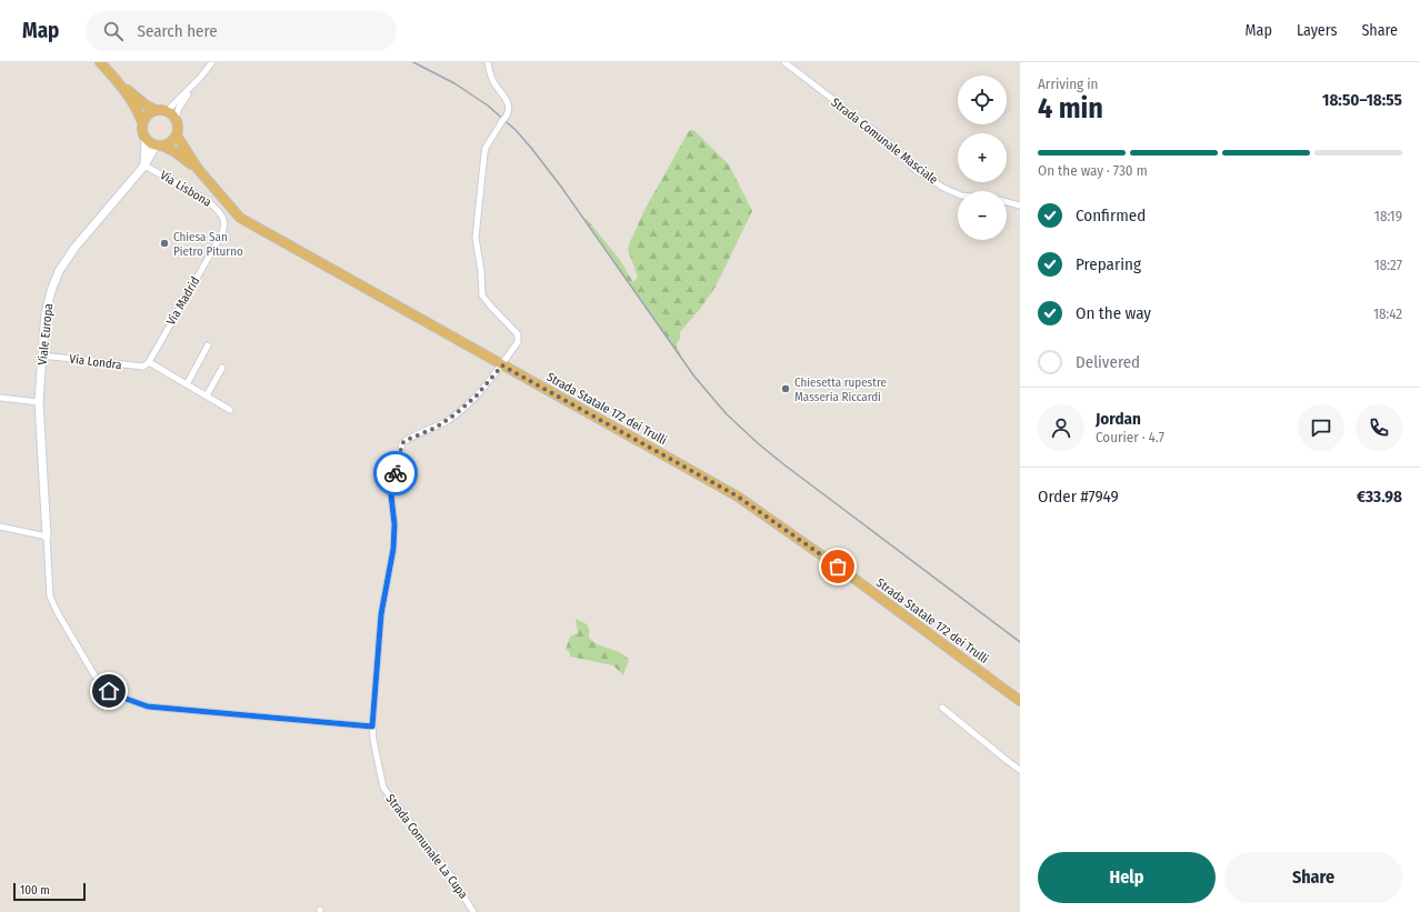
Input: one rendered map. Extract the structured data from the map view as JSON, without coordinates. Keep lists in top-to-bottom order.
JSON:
{
  "streets": {
    "main road": ["Strada Statale 172 dei Trulli"],
    "street": [
      "Strada Comunale Masciale",
      "Via Lisbona",
      "Via Madrid",
      "Viale Europa",
      "Via Londra",
      "Strada Comunale La Cupa"
    ]
  },
  "crossings": [
    ["Via Lisbona", "Via Madrid"],
    ["Via Lisbona", "Viale Europa"],
    ["Via Madrid", "Via Londra"],
    ["Viale Europa", "Via Londra"],
    ["Viale Europa", "Strada Statale 172 dei Trulli"],
    ["Strada Statale 172 dei Trulli", "Strada Comunale La Cupa"]
  ],
  "places": ["Chiesa San Pietro Piturno", "Chiesetta rupestre Masseria Riccardi"],
  "scale_bar": "100 m",
  "page": {
    "header": "Map",
    "search": "Search here",
    "nav": ["Map", "Layers", "Share"],
    "heading": ["4 min", "Arriving in", "18:50–18:55"],
    "panel": [
      "Jordan",
      "Courier · 4.7",
      "Order #7949",
      "€33.98"
    ],
    "map_buttons": ["+", "−"],
    "bar": "On the way · 730 m",
    "list": [
      ["Confirmed", "18:19"],
      ["Preparing", "18:27"],
      ["On the way", "18:42"],
      "Delivered"
    ],
    "buttons": ["Help", "Share"],
    "scale": "100 m"
  }
}
